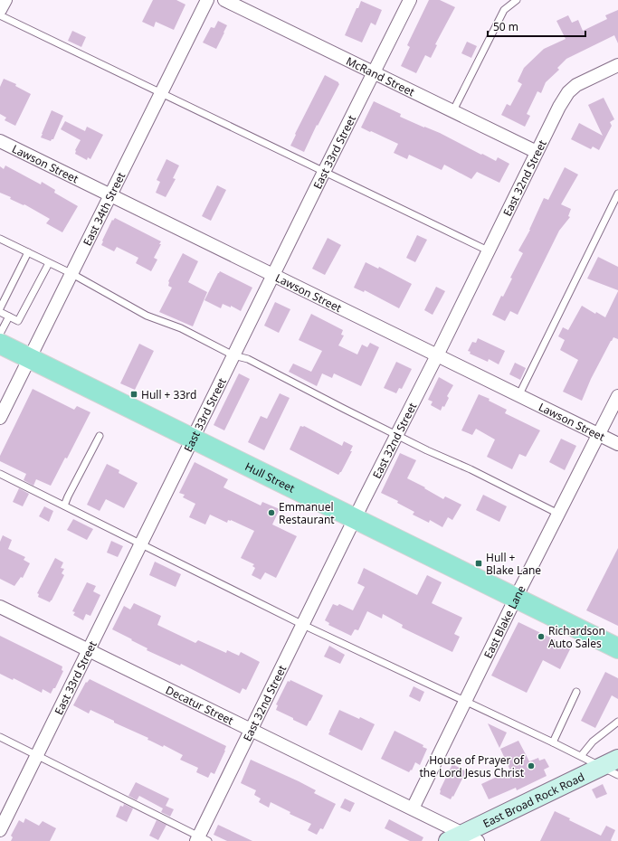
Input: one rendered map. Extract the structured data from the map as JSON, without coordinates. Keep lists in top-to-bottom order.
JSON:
{
  "streets": {
    "main road": ["Hull Street", "East Broad Rock Road"],
    "street": [
      "McRand Street",
      "East 33rd Street",
      "Lawson Street",
      "East 32nd Street",
      "East 34th Street",
      "East Blake Lane",
      "Decatur Street"
    ]
  },
  "crossings": [
    ["McRand Street", "East 33rd Street"],
    ["McRand Street", "East 32nd Street"],
    ["East 33rd Street", "Lawson Street"],
    ["East 33rd Street", "Hull Street"],
    ["East 33rd Street", "Decatur Street"],
    ["Lawson Street", "East 32nd Street"],
    ["Lawson Street", "East 34th Street"],
    ["Lawson Street", "East Blake Lane"],
    ["East 32nd Street", "Hull Street"],
    ["East 32nd Street", "Decatur Street"],
    ["East 34th Street", "Hull Street"],
    ["Hull Street", "East Blake Lane"],
    ["East Blake Lane", "Decatur Street"],
    ["Decatur Street", "East Broad Rock Road"]
  ],
  "places": {
    "transit": ["Hull + 33rd", "Hull + Blake Lane"],
    "other": ["Emmanuel Restaurant", "Richardson Auto Sales", "House of Prayer of the Lord Jesus Christ"]
  },
  "scale_bar": "50 m"
}
